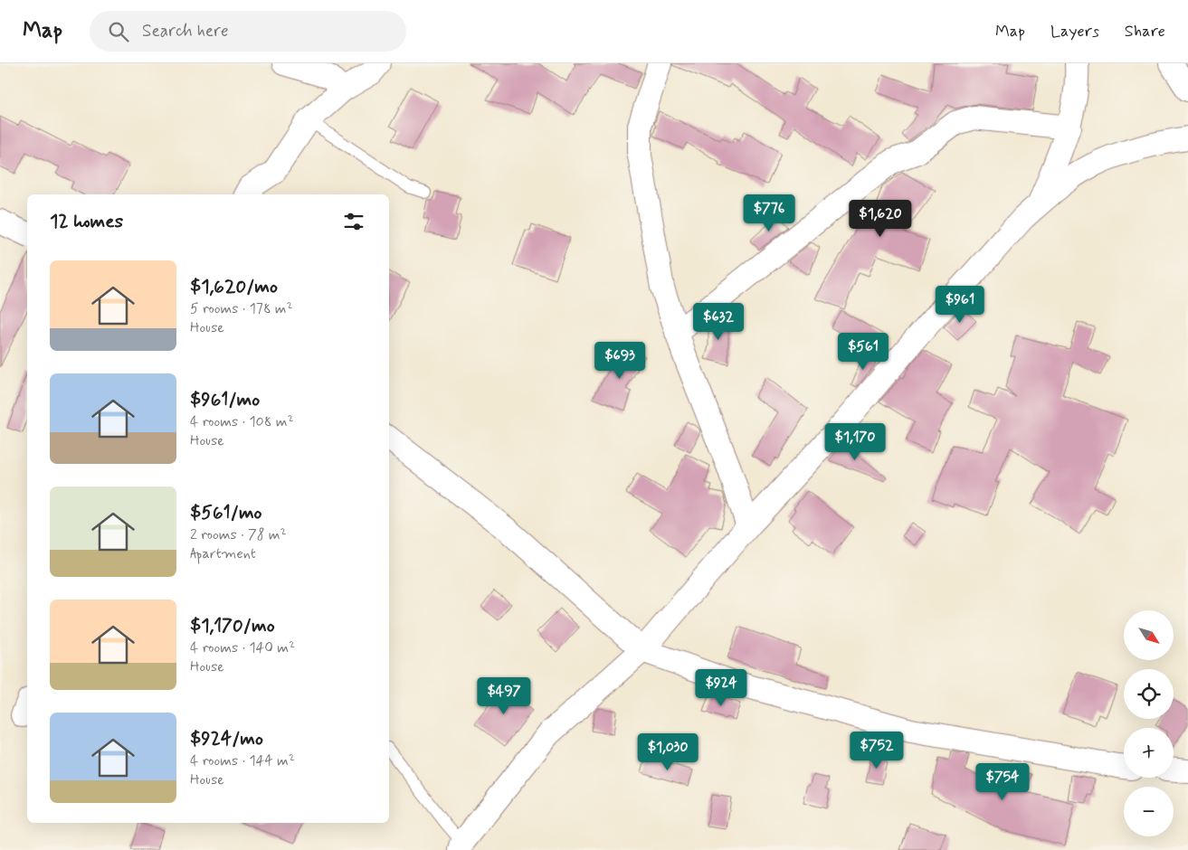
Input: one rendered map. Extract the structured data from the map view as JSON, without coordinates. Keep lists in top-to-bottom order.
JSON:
{
  "north": "bottom right",
  "page": {
    "header": "Map",
    "search": "Search here",
    "nav": ["Map", "Layers", "Share"],
    "price": [
      "$776",
      "$1,620",
      "$961",
      "$632",
      "$561",
      "$693",
      "$1,170",
      "$924",
      "$497",
      "$752",
      "$1,030",
      "$754"
    ],
    "heading": "12 homes",
    "list": [
      {
        "name": "$1,620/mo",
        "note": "5 rooms · 178 m² · House"
      },
      {
        "name": "$961/mo",
        "note": "4 rooms · 108 m² · House"
      },
      {
        "name": "$561/mo",
        "note": "2 rooms · 78 m² · Apartment"
      },
      {
        "name": "$1,170/mo",
        "note": "4 rooms · 140 m² · House"
      },
      {
        "name": "$924/mo",
        "note": "4 rooms · 144 m² · House"
      }
    ],
    "map_buttons": ["+", "−"]
  }
}
